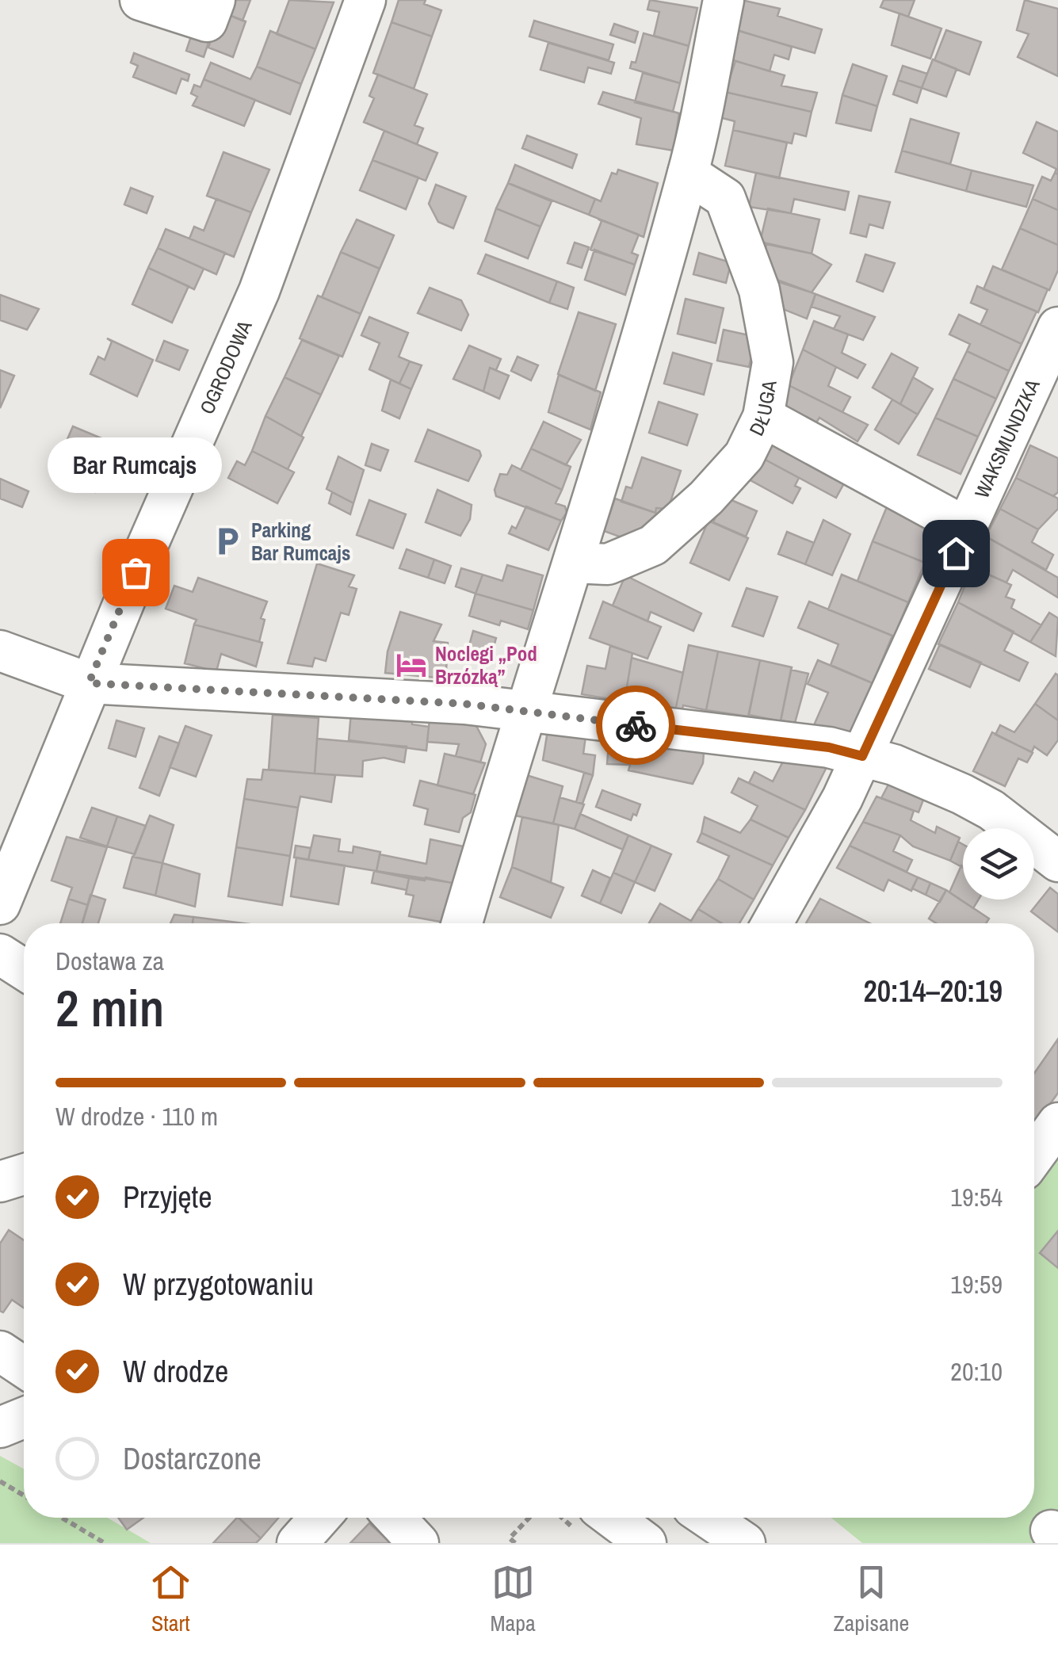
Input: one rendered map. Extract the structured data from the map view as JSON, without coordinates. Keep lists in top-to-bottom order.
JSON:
{
  "streets": {
    "street": ["OGRODOWA", "DŁUGA", "WAKSMUNDZKA"]
  },
  "places": {
    "parking": ["Parking Bar Rumcajs"],
    "other": ["Bar Rumcajs"],
    "hotel": ["Noclegi „Pod Brzózką”"]
  },
  "page": {
    "bubble": "Bar Rumcajs",
    "heading": ["2 min", "Dostawa za", "20:14–20:19"],
    "bar": "W drodze · 110 m",
    "list": [
      ["Przyjęte", "19:54"],
      ["W przygotowaniu", "19:59"],
      ["W drodze", "20:10"],
      "Dostarczone"
    ],
    "tabs": ["Start", "Mapa", "Zapisane"]
  }
}
